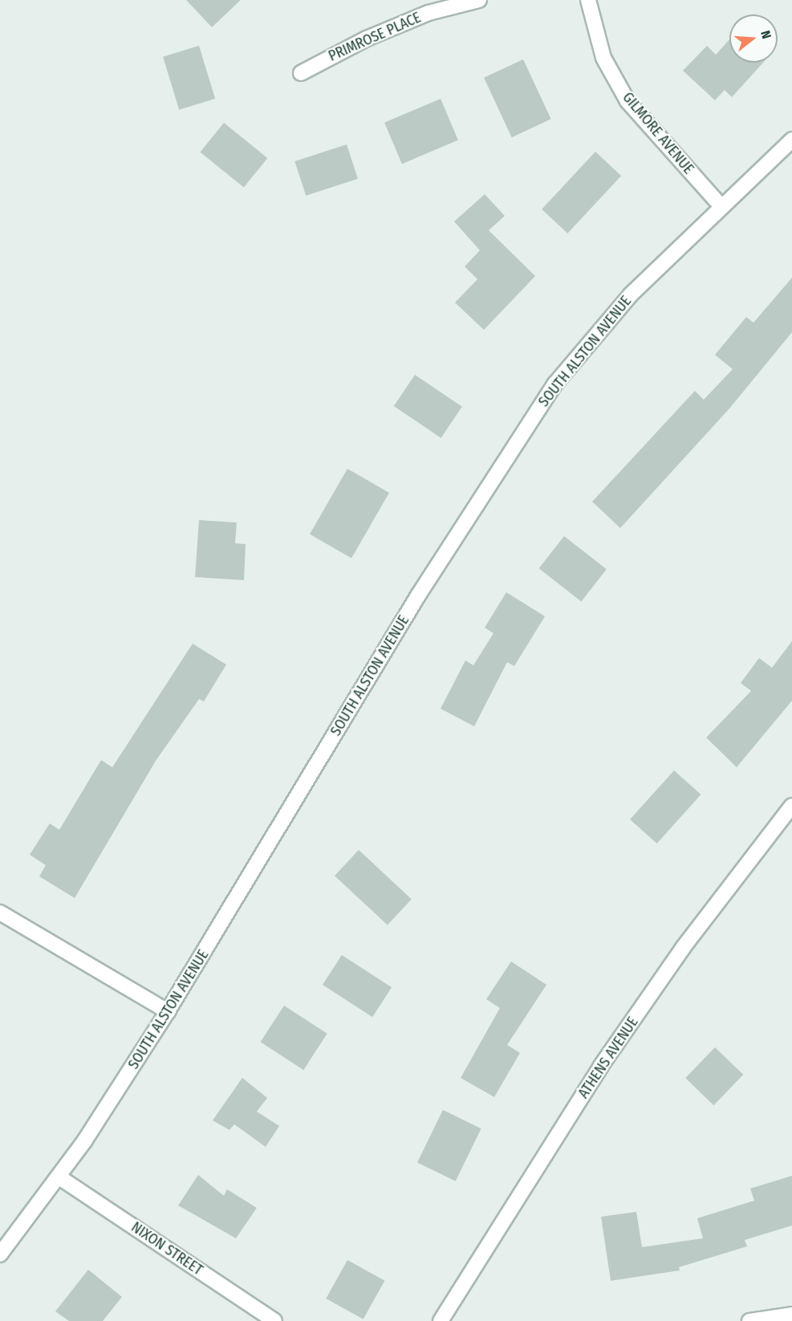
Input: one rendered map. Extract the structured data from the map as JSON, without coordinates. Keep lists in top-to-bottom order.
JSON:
{
  "streets": {
    "street": [
      "PRIMROSE PLACE",
      "GILMORE AVENUE",
      "SOUTH ALSTON AVENUE",
      "ATHENS AVENUE",
      "NIXON STREET"
    ]
  },
  "crossings": [
    ["GILMORE AVENUE", "SOUTH ALSTON AVENUE"],
    ["SOUTH ALSTON AVENUE", "NIXON STREET"]
  ],
  "north": "right"
}
